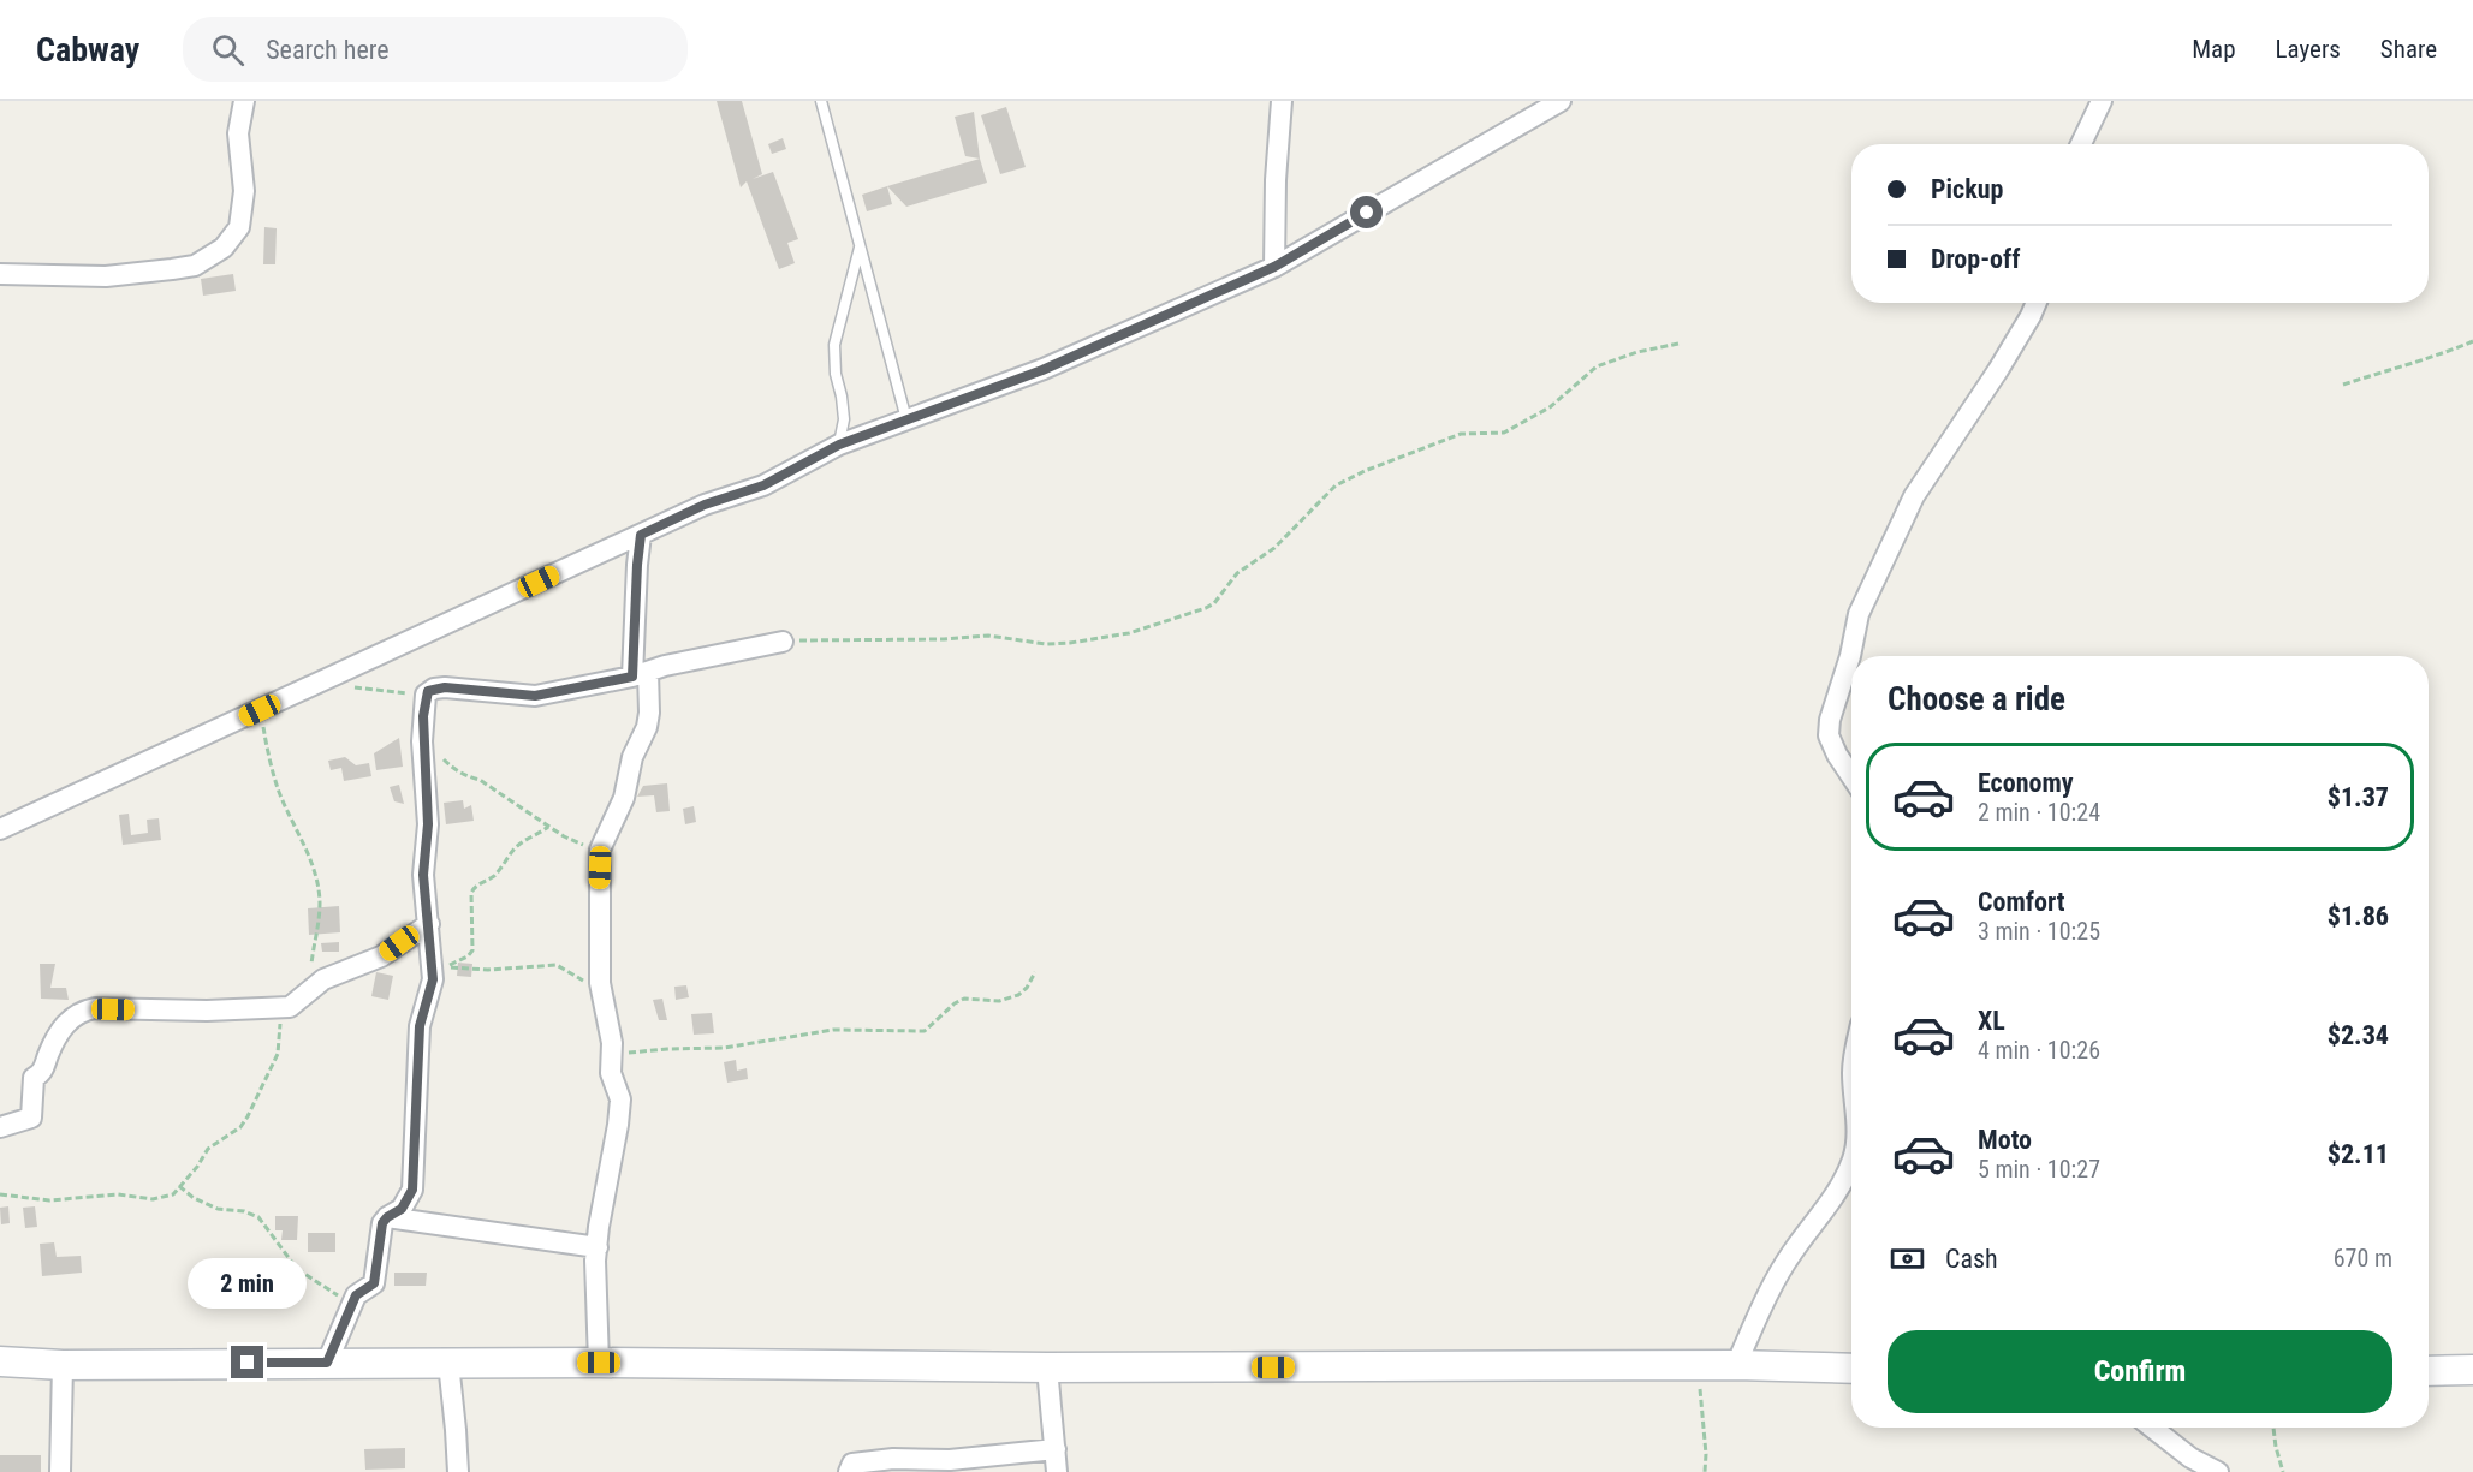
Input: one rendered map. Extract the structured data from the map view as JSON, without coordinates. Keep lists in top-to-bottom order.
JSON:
{
  "page": {
    "header": "Cabway",
    "search": "Search here",
    "nav": ["Map", "Layers", "Share"],
    "banner": ["Pickup", "Drop-off"],
    "heading": "Choose a ride",
    "list": [
      {
        "name": "Economy",
        "note": "2 min · 10:24",
        "value": "$1.37"
      },
      {
        "name": "Comfort",
        "note": "3 min · 10:25",
        "value": "$1.86"
      },
      {
        "name": "XL",
        "note": "4 min · 10:26",
        "value": "$2.34"
      },
      {
        "name": "Moto",
        "note": "5 min · 10:27",
        "value": "$2.11"
      }
    ],
    "pay": ["Cash", "670 m"],
    "bubble": "2 min",
    "buttons": "Confirm"
  }
}
